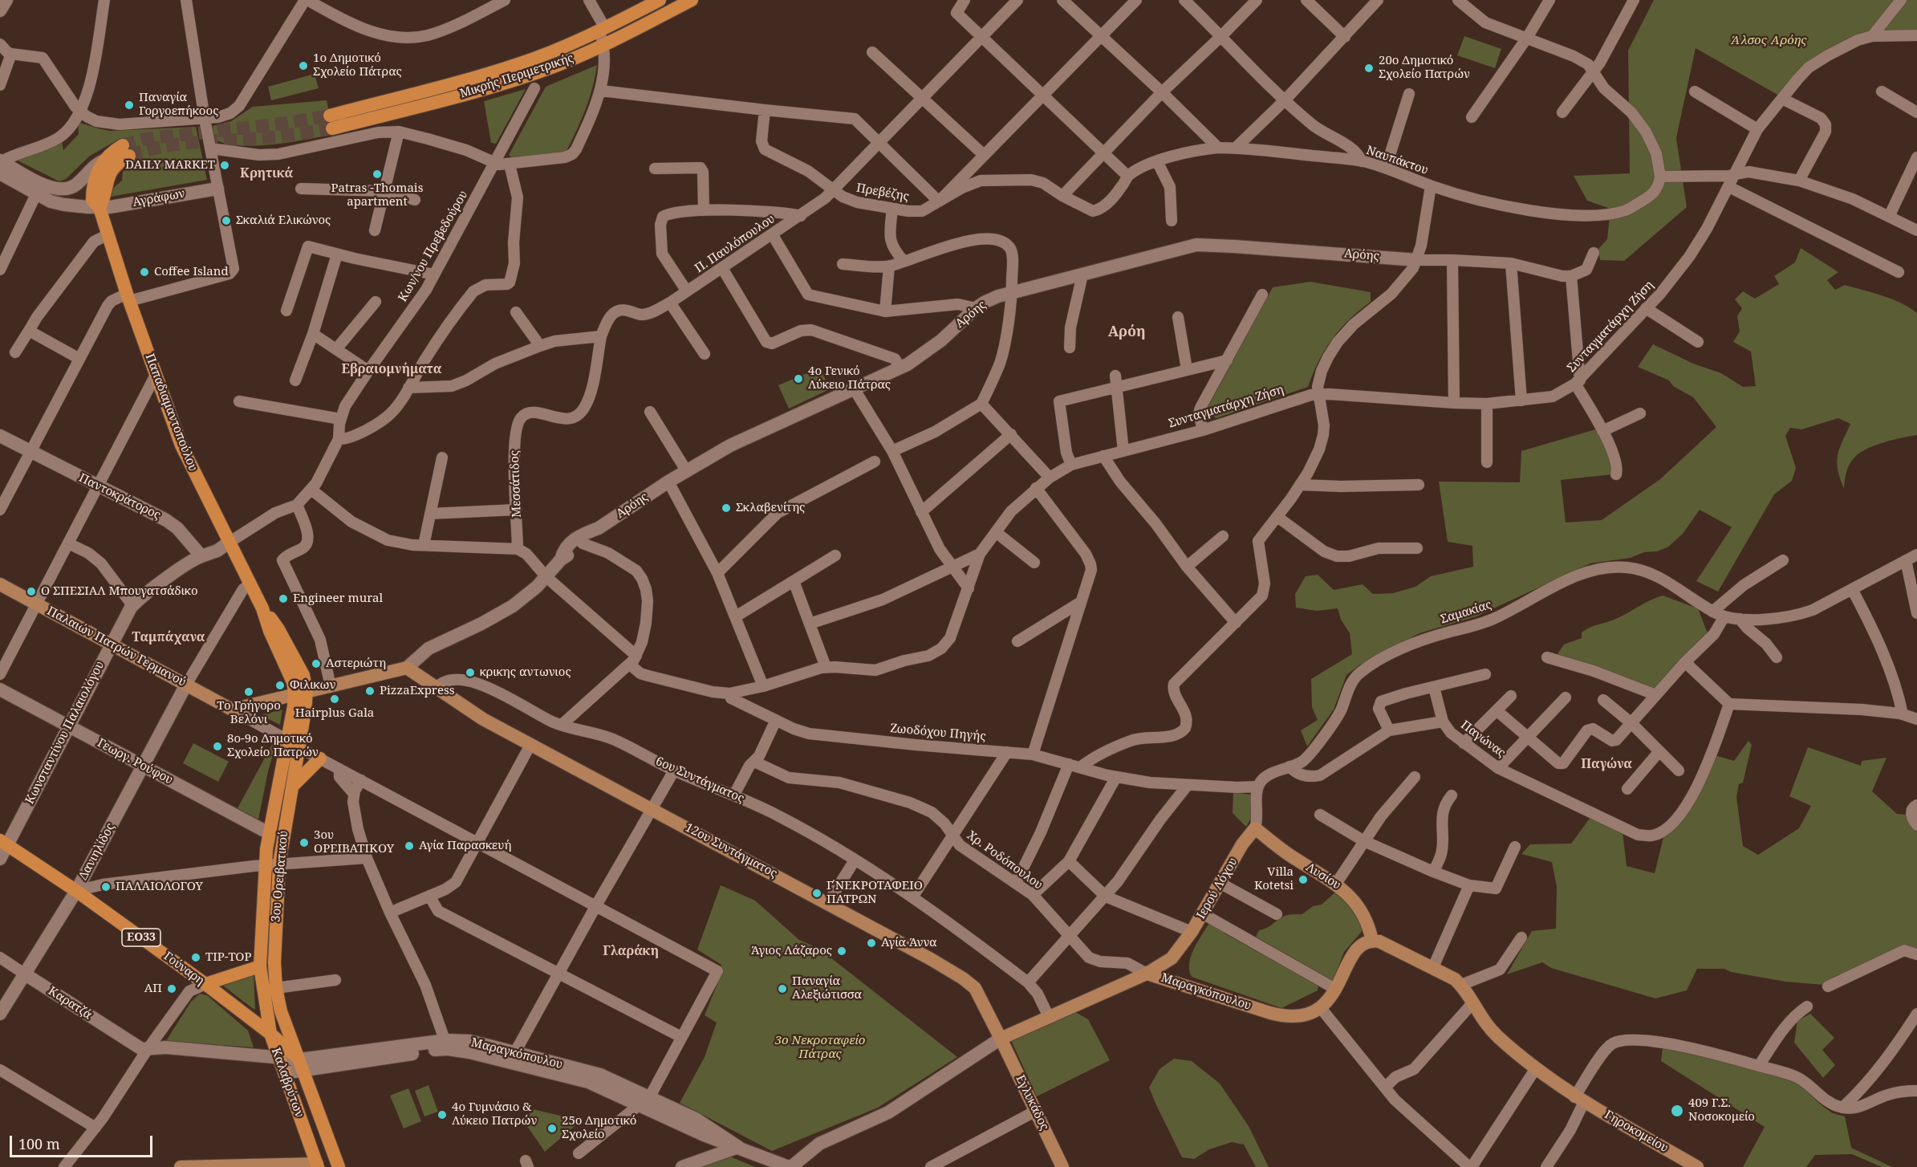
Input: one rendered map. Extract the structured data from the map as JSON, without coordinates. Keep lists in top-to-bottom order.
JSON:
{
  "streets": {
    "main road": [
      "Μικρής Περιμετρικής",
      "Παπαδιαμαντοπούλου",
      "Παλαιών Πατρών Γερμανού",
      "12ου Συντάγματος",
      "3ου Ορειβατικού",
      "Λυσίου",
      "Ιερού Λόχου",
      "ΕΟ33",
      "Γούναρη",
      "Μαραγκόπουλου",
      "Καλαβρύτων",
      "Εγλυκάδος",
      "Γηροκομείου"
    ],
    "street": [
      "Ναυπάκτου",
      "Πρεβέζης",
      "Αγράφων",
      "Π. Παυλόπουλου",
      "Κων/νου Πρεβεδούρου",
      "Αρόης",
      "Συνταγματάρχη Ζήση",
      "Μεσσάτιδος",
      "Παντοκράτορος",
      "Σαμακίας",
      "Κωνσταντίνου Παλαιολόγου",
      "Ζωοδόχου Πηγής",
      "Παγώνας",
      "Γεωργ. Ρούφου",
      "6ου Συντάγματος",
      "Δανιηλίδος",
      "Χρ. Ροδόπουλου",
      "Καρατζά"
    ]
  },
  "crossings": [
    ["Ναυπάκτου", "Πρεβέζης"],
    ["Πρεβέζης", "Π. Παυλόπουλου"],
    ["Αγράφων", "Παπαδιαμαντοπούλου"],
    ["Π. Παυλόπουλου", "Μεσσάτιδος"],
    ["Αρόης", "Ζωοδόχου Πηγής"],
    ["Συνταγματάρχη Ζήση", "Ζωοδόχου Πηγής"],
    ["Παπαδιαμαντοπούλου", "3ου Ορειβατικού"],
    ["Μεσσάτιδος", "Ζωοδόχου Πηγής"],
    ["Παντοκράτορος", "Κωνσταντίνου Παλαιολόγου"],
    ["Σαμακίας", "Ζωοδόχου Πηγής"],
    ["Σαμακίας", "Παγώνας"],
    ["Παλαιών Πατρών Γερμανού", "Κωνσταντίνου Παλαιολόγου"],
    ["Παλαιών Πατρών Γερμανού", "Δανιηλίδος"],
    ["Παλαιών Πατρών Γερμανού", "3ου Ορειβατικού"],
    ["Κωνσταντίνου Παλαιολόγου", "Γεωργ. Ρούφου"],
    ["Κωνσταντίνου Παλαιολόγου", "Γούναρη"],
    ["Γεωργ. Ρούφου", "Δανιηλίδος"],
    ["Γεωργ. Ρούφου", "3ου Ορειβατικού"],
    ["6ου Συντάγματος", "12ου Συντάγματος"],
    ["6ου Συντάγματος", "Μαραγκόπουλου"],
    ["12ου Συντάγματος", "Μαραγκόπουλου"],
    ["12ου Συντάγματος", "Εγλυκάδος"],
    ["Δανιηλίδος", "Γούναρη"],
    ["Δανιηλίδος", "Καρατζά"],
    ["Χρ. Ροδόπουλου", "Ιερού Λόχου"],
    ["Χρ. Ροδόπουλου", "Μαραγκόπουλου"],
    ["3ου Ορειβατικού", "Γούναρη"],
    ["3ου Ορειβατικού", "Μαραγκόπουλου"],
    ["3ου Ορειβατικού", "Καλαβρύτων"],
    ["Λυσίου", "Ιερού Λόχου"],
    ["Ιερού Λόχου", "Μαραγκόπουλου"],
    ["Γούναρη", "Καλαβρύτων"],
    ["Μαραγκόπουλου", "Καρατζά"],
    ["Μαραγκόπουλου", "Καλαβρύτων"],
    ["Μαραγκόπουλου", "Εγλυκάδος"]
  ],
  "districts": [
    "Κρητικά",
    "Αρόη",
    "Εβραιομνήματα",
    "Ταμπάχανα",
    "Παγώνα",
    "Γλαράκη"
  ],
  "parks": ["Άλσος Αρόης", "3o Νεκροταφείο Πάτρας"],
  "places": [
    "1ο Δημοτικό Σχολείο Πάτρας",
    "20ο Δημοτικό Σχολείο Πατρών",
    "Παναγία Γοργοεπήκοος",
    "DAILY MARKET",
    "Patras -Thomais apartment",
    "Σκαλιά Ελικώνος",
    "Coffee Island",
    "4ο Γενικό Λύκειο Πάτρας",
    "Σκλαβενίτης",
    "Ο ΣΠΕΣΙΑΛ Μπουγατσάδικο",
    "Engineer mural",
    "Αστεριώτη",
    "κρικης αντωνιος",
    "Φιλικων",
    "PizzaExpress",
    "Το Γρήγορο Βελόνι",
    "Hairplus Gala",
    "8o-9ο Δημοτικό Σχολείο Πατρών",
    "3ου ΟΡΕΙΒΑΤΙΚΟΥ",
    "Αγία Παρασκευή",
    "Villa Kotetsi",
    "ΠΑΛΑΙΟΛΟΓΟΥ",
    "Γ΄ΝΕΚΡΟΤΑΦΕΙΟ ΠΑΤΡΩΝ",
    "Αγία Άννα",
    "Άγιος Λάζαρος",
    "TIP-TOP",
    "ΑΠ",
    "Παναγία Αλεξιώτισσα",
    "409 Γ.Σ. Νοσοκομείο",
    "4ο Γυμνάσιο & Λύκειο Πατρών",
    "25ο Δημοτικό Σχολείο"
  ],
  "scale_bar": "100 m"
}
